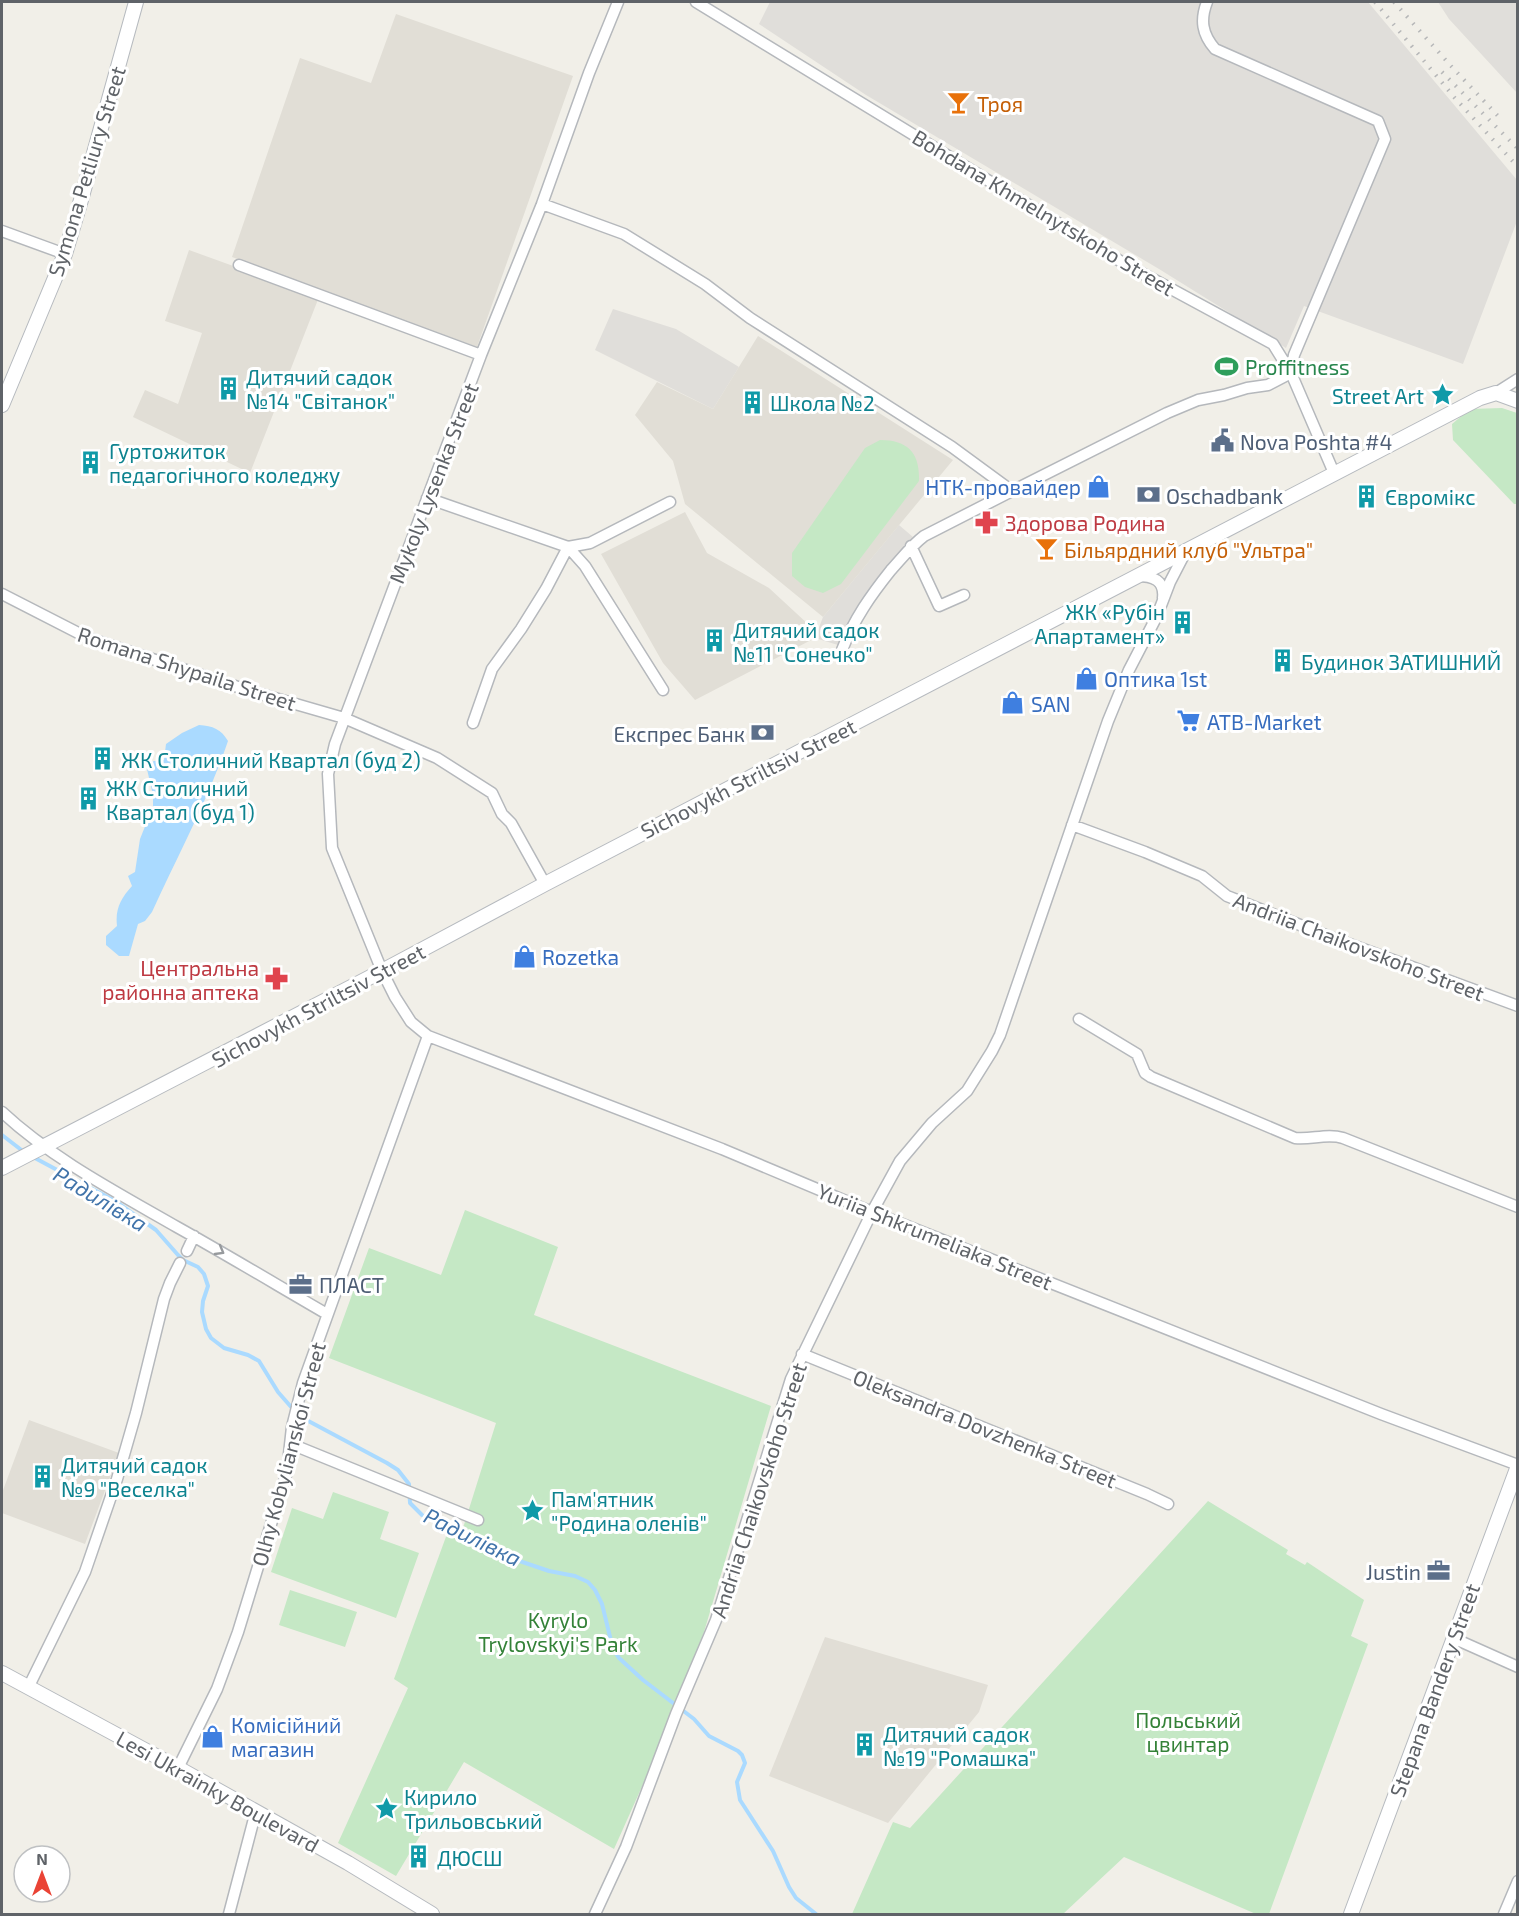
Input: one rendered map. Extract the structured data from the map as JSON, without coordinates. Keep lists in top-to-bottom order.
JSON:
{
  "streets": {
    "street": [
      "Symona Petliury Street",
      "Bohdana Khmelnytskoho Street",
      "Mykoly Lysenka Street",
      "Romana Shypaila Street",
      "Sichovykh Striltsiv Street",
      "Andriia Chaikovskoho Street",
      "Yuriia Shkrumeliaka Street",
      "Oleksandra Dovzhenka Street",
      "Olhy Kobylianskoi Street",
      "Stepana Bandery Street",
      "Lesi Ukrainky Boulevard"
    ]
  },
  "crossings": [
    ["Bohdana Khmelnytskoho Street", "Sichovykh Striltsiv Street"],
    ["Mykoly Lysenka Street", "Romana Shypaila Street"],
    ["Mykoly Lysenka Street", "Sichovykh Striltsiv Street"],
    ["Mykoly Lysenka Street", "Yuriia Shkrumeliaka Street"],
    ["Romana Shypaila Street", "Sichovykh Striltsiv Street"],
    ["Sichovykh Striltsiv Street", "Andriia Chaikovskoho Street"],
    ["Sichovykh Striltsiv Street", "Yuriia Shkrumeliaka Street"],
    ["Andriia Chaikovskoho Street", "Yuriia Shkrumeliaka Street"],
    ["Andriia Chaikovskoho Street", "Oleksandra Dovzhenka Street"],
    ["Yuriia Shkrumeliaka Street", "Olhy Kobylianskoi Street"],
    ["Yuriia Shkrumeliaka Street", "Stepana Bandery Street"],
    ["Olhy Kobylianskoi Street", "Lesi Ukrainky Boulevard"]
  ],
  "water": ["Радилівка"],
  "parks": ["Kyrylo Trylovskyi's Park", "Польський цвинтар"],
  "places": {
    "bar": ["Троя", "Більярдний клуб \"Ультра\""],
    "sports": ["Proffitness"],
    "building": [
      "Дитячий садок №14 \"Світанок\"",
      "Школа №2",
      "Гуртожиток педагогічного коледжу",
      "Євромікс",
      "ЖК «Рубін Апартамент»",
      "Дитячий садок №11 \"Сонечко\"",
      "Будинок ЗАТИШНИЙ",
      "ЖК Столичний Квартал (буд 2)",
      "ЖК Столичний Квартал (буд 1)",
      "Дитячий садок №9 \"Веселка\"",
      "Дитячий садок №19 \"Ромашка\"",
      "ДЮСШ"
    ],
    "place": ["Street Art", "Пам'ятник \"Родина оленів\"", "Кирило Трильовський"],
    "public building": ["Nova Poshta #4"],
    "shop": [
      "НТК-провайдер",
      "Оптика 1st",
      "SAN",
      "Rozetka",
      "Комісійний магазин"
    ],
    "bank": ["Oschadbank", "Експрес Банк"],
    "pharmacy": ["Здорова Родина", "Центральна районна аптека"],
    "supermarket": ["ATB-Market"],
    "office": ["ПЛАСТ", "Justin"]
  },
  "north": "top"
}
